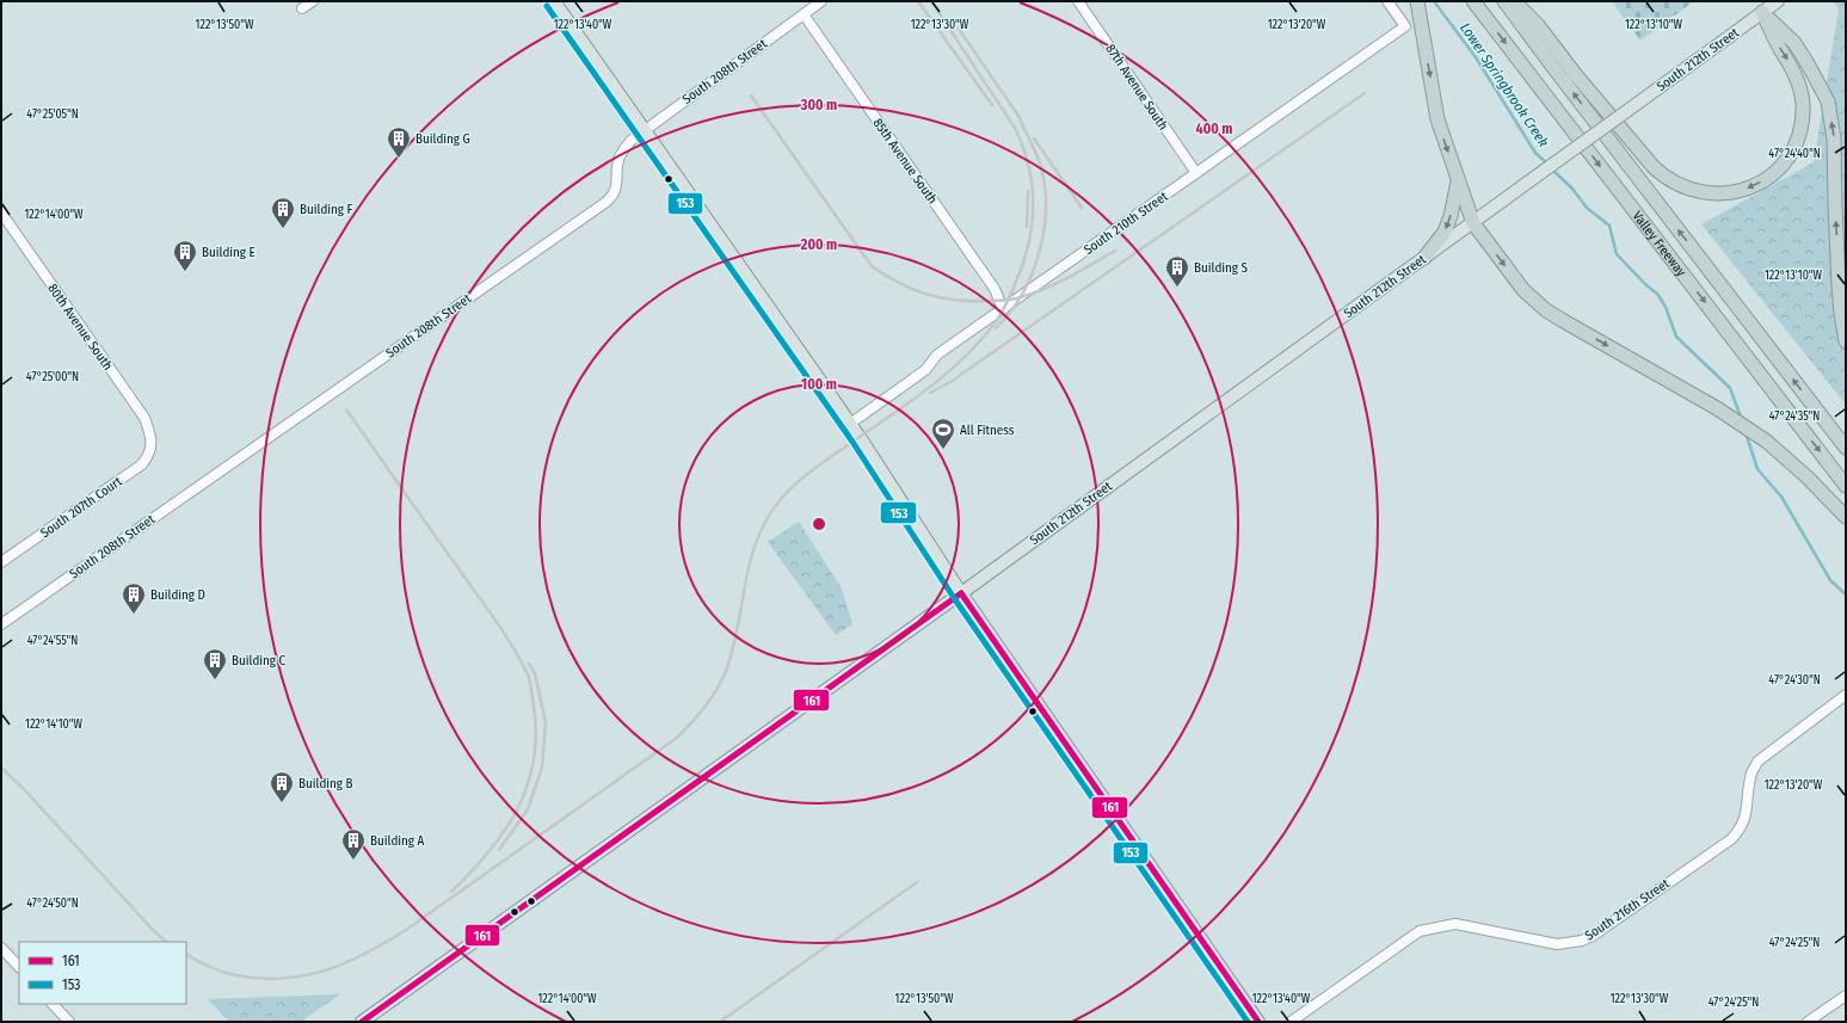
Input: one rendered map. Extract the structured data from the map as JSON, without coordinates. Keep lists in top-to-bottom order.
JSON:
{
  "streets": {
    "highway": ["Valley Freeway"],
    "main road": ["South 212th Street"],
    "street": [
      "South 208th Street",
      "87th Avenue South",
      "85th Avenue South",
      "South 210th Street",
      "80th Avenue South",
      "South 207th Court",
      "South 216th Street"
    ]
  },
  "crossings": [
    ["South 208th Street", "85th Avenue South"],
    ["87th Avenue South", "South 210th Street"],
    ["85th Avenue South", "South 210th Street"],
    ["80th Avenue South", "South 207th Court"]
  ],
  "water": ["Lower Springbrook Creek"],
  "places": {
    "building": [
      "Building G",
      "Building F",
      "Building E",
      "Building S",
      "Building D",
      "Building C",
      "Building B",
      "Building A"
    ],
    "sports": ["All Fitness"]
  },
  "lines": ["transit line 153", "transit line 161"],
  "legend": ["161", "153"],
  "coordinates": [
    "122°13'50\"W",
    "122°13'40\"W",
    "122°13'30\"W",
    "122°13'20\"W",
    "122°13'10\"W",
    "47°25'05\"N",
    "47°24'40\"N",
    "122°14'00\"W",
    "47°25'00\"N",
    "47°24'35\"N",
    "47°24'55\"N",
    "47°24'30\"N",
    "122°14'10\"W",
    "47°24'50\"N",
    "47°24'25\"N"
  ],
  "rings": [
    "300 m",
    "400 m",
    "200 m",
    "100 m"
  ]
}
